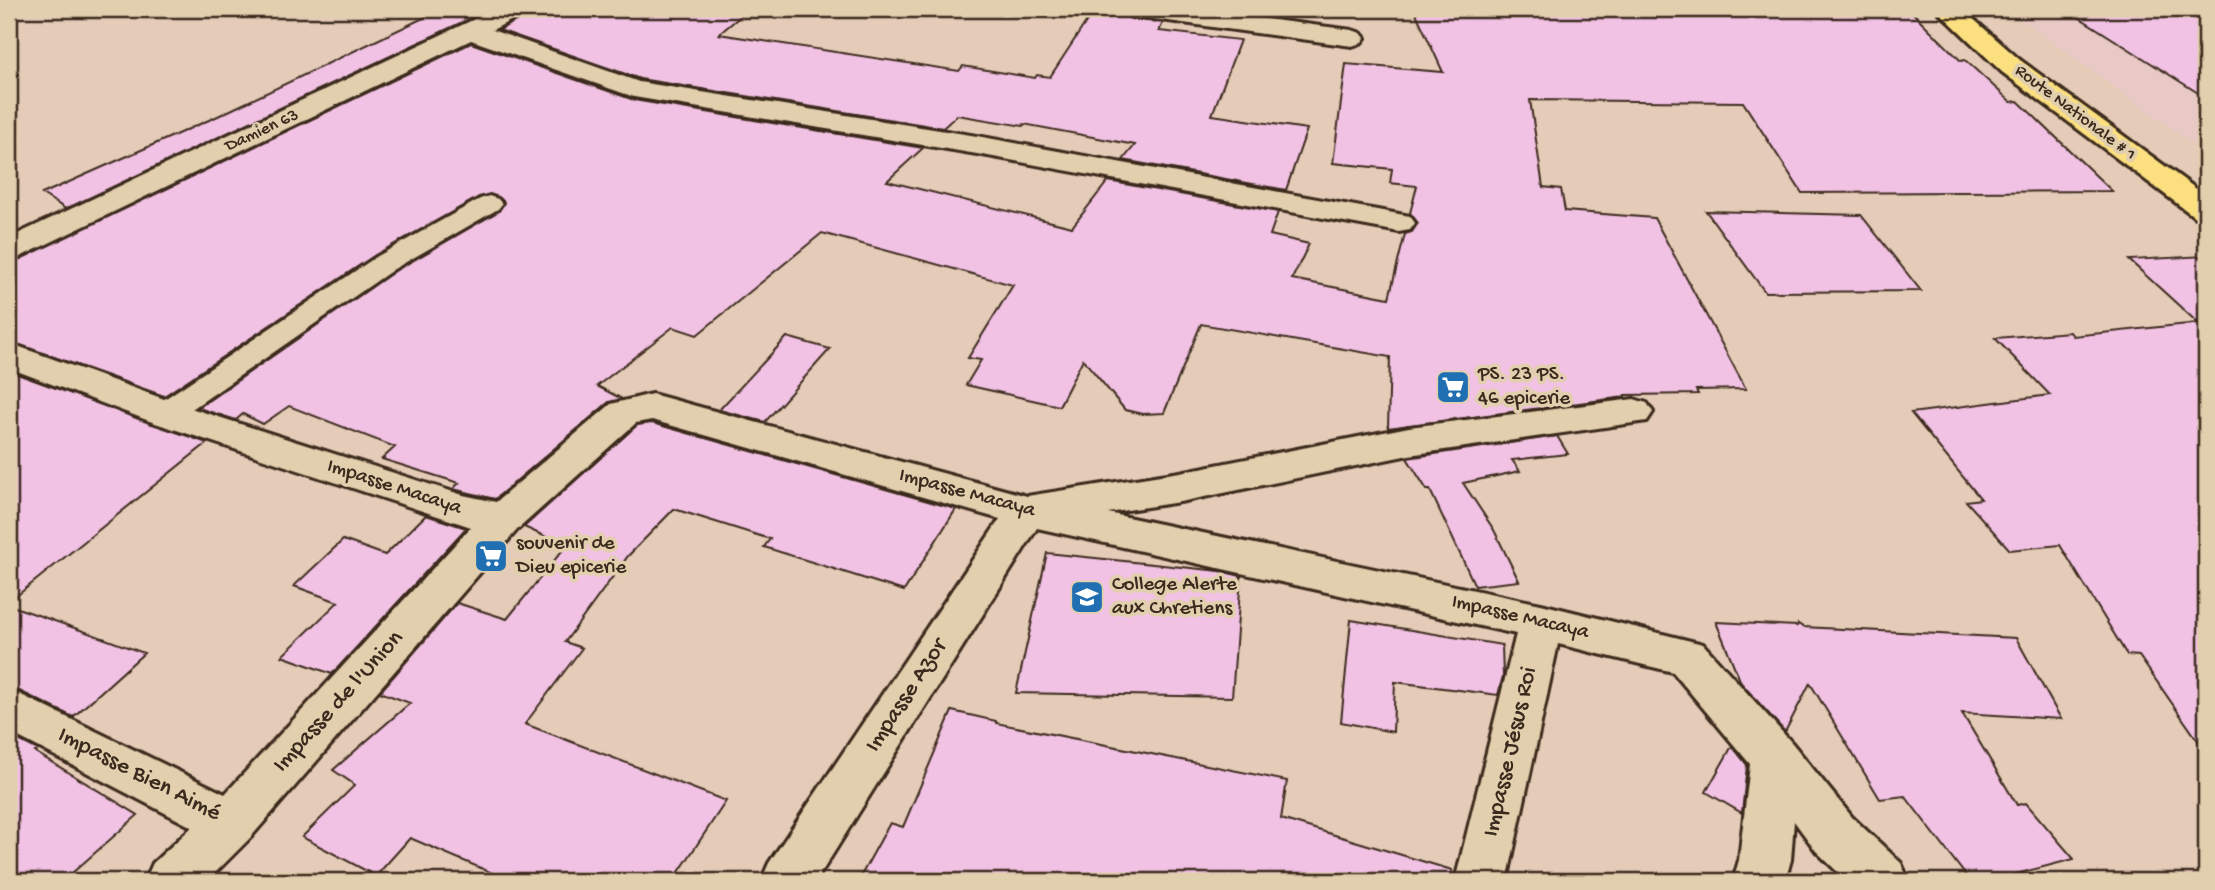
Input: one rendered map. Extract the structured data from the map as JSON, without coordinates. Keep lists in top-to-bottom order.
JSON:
{
  "streets": {
    "main road": ["Route Nationale # 1"],
    "street": [
      "Damien 63",
      "Impasse Macaya",
      "Impasse Azor",
      "Impasse de l'Union",
      "Impasse Jésus Roi",
      "Impasse Bien Aimé"
    ]
  },
  "crossings": [
    ["Impasse Macaya", "Impasse Azor"],
    ["Impasse Macaya", "Impasse de l'Union"],
    ["Impasse Macaya", "Impasse Jésus Roi"],
    ["Impasse de l'Union", "Impasse Bien Aimé"]
  ],
  "places": {
    "supermarket": ["PS. 23 PS. 46 epicerie", "souvenir de Dieu epicerie"],
    "school or university": ["College Alerte aux Chretiens"]
  }
}
